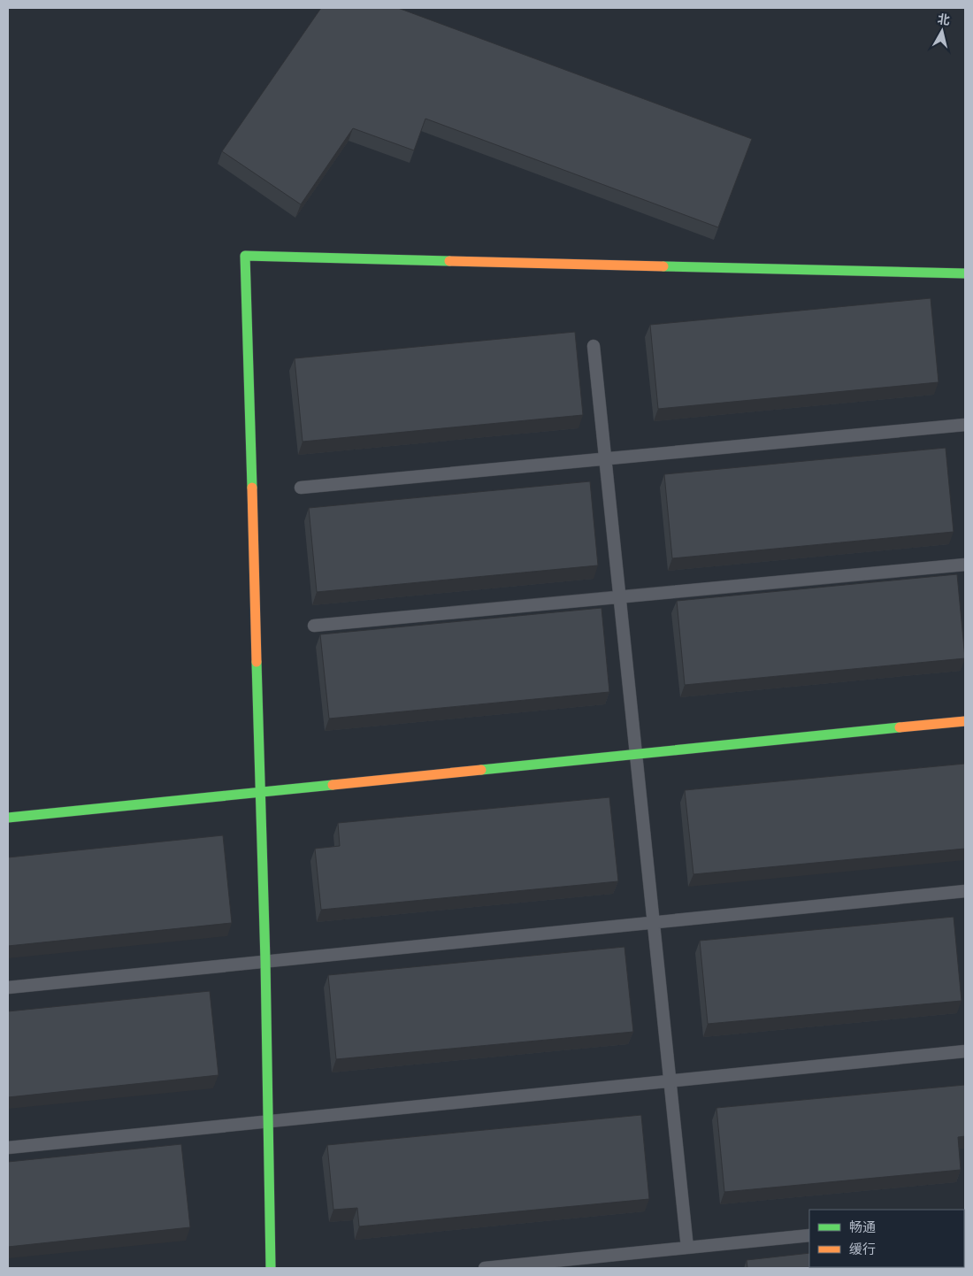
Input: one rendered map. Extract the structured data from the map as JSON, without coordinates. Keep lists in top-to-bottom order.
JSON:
{
  "legend": ["畅通", "缓行"],
  "north": "top"
}
